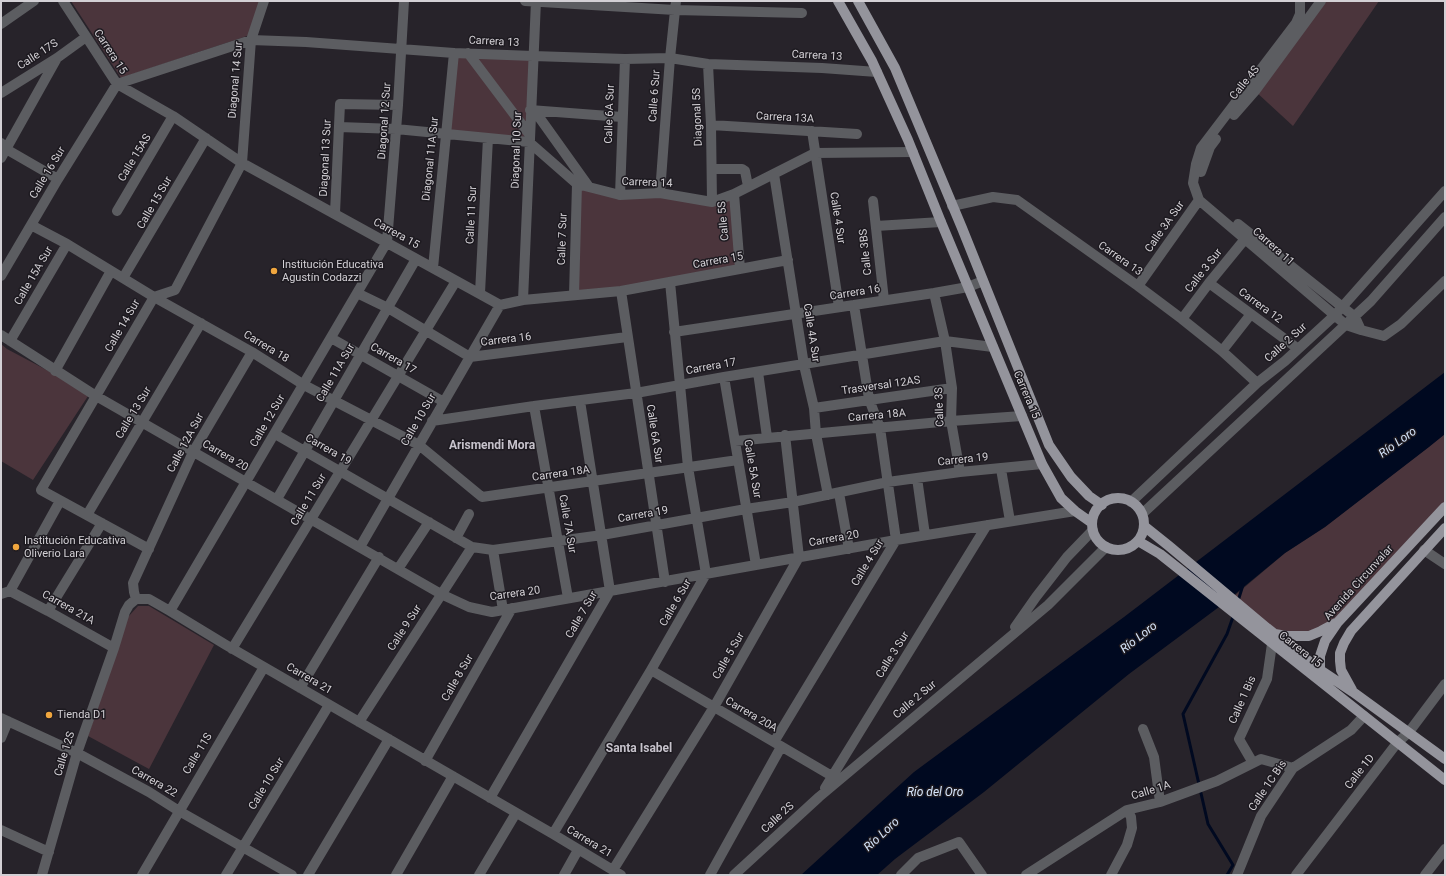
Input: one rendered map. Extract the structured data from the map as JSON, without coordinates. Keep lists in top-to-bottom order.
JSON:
{
  "streets": {
    "main road": ["Carrera 15", "Avenida Circunvalar"],
    "street": [
      "Carrera 13",
      "Calle 17S",
      "Diagonal 14 Sur",
      "Calle 4S",
      "Calle 6 Sur",
      "Calle 6A Sur",
      "Diagonal 5S",
      "Carrera 13A",
      "Diagonal 12 Sur",
      "Diagonal 10 Sur",
      "Calle 15AS",
      "Diagonal 13 Sur",
      "Diagonal 11A Sur",
      "Calle 16 Sur",
      "Carrera 14",
      "Calle 15 Sur",
      "Calle 11 Sur",
      "Calle 4 Sur",
      "Calle 5S",
      "Calle 3A Sur",
      "Calle 7 Sur",
      "Carrera 11",
      "Calle 3BS",
      "Calle 3 Sur",
      "Calle 15A Sur",
      "Carrera 16",
      "Carrera 12",
      "Calle 14 Sur",
      "Calle 4A Sur",
      "Calle 2 Sur",
      "Carrera 18",
      "Carrera 17",
      "Calle 11A Sur",
      "Trasversal 12AS",
      "Calle 3S",
      "Calle 13 Sur",
      "Carrera 18A",
      "Calle 10 Sur",
      "Calle 12 Sur",
      "Calle 12A Sur",
      "Carrera 19",
      "Carrera 20",
      "Calle 5A Sur",
      "Calle 7A Sur",
      "Carrera 21A",
      "Calle 9 Sur",
      "Calle 5 Sur",
      "Calle 8 Sur",
      "Carrera 21",
      "Calle 1 Bis",
      "Carrera 20A",
      "Calle 12S",
      "Calle 11S",
      "Calle 1D",
      "Carrera 22",
      "Calle 1C Bis",
      "Calle 1A",
      "Calle 2S"
    ]
  },
  "crossings": [
    ["Carrera 13", "Carrera 15"],
    ["Carrera 13", "Diagonal 14 Sur"],
    ["Carrera 13", "Calle 6 Sur"],
    ["Carrera 13", "Calle 6A Sur"],
    ["Carrera 13", "Diagonal 5S"],
    ["Carrera 13", "Diagonal 12 Sur"],
    ["Carrera 13", "Diagonal 10 Sur"],
    ["Carrera 13", "Diagonal 11A Sur"],
    ["Carrera 13", "Calle 16 Sur"],
    ["Carrera 13", "Carrera 14"],
    ["Carrera 13", "Calle 3A Sur"],
    ["Carrera 13", "Calle 3 Sur"],
    ["Carrera 13", "Calle 2 Sur"],
    ["Carrera 15", "Calle 17S"],
    ["Carrera 15", "Diagonal 14 Sur"],
    ["Carrera 15", "Calle 6 Sur"],
    ["Carrera 15", "Calle 6A Sur"],
    ["Carrera 15", "Diagonal 12 Sur"],
    ["Carrera 15", "Diagonal 10 Sur"],
    ["Carrera 15", "Calle 15AS"],
    ["Carrera 15", "Diagonal 13 Sur"],
    ["Carrera 15", "Diagonal 11A Sur"],
    ["Carrera 15", "Calle 16 Sur"],
    ["Carrera 15", "Carrera 14"],
    ["Carrera 15", "Calle 15 Sur"],
    ["Carrera 15", "Calle 11 Sur"],
    ["Carrera 15", "Calle 5S"],
    ["Carrera 15", "Calle 7 Sur"],
    ["Carrera 15", "Carrera 16"],
    ["Carrera 15", "Calle 14 Sur"],
    ["Carrera 15", "Calle 4A Sur"],
    ["Carrera 15", "Calle 2 Sur"],
    ["Carrera 15", "Carrera 17"],
    ["Carrera 15", "Calle 11A Sur"],
    ["Carrera 15", "Carrera 18A"],
    ["Carrera 15", "Calle 10 Sur"],
    ["Carrera 15", "Calle 12 Sur"],
    ["Carrera 15", "Carrera 19"],
    ["Carrera 15", "Carrera 20"],
    ["Carrera 15", "Avenida Circunvalar"],
    ["Carrera 15", "Calle 1 Bis"],
    ["Carrera 15", "Calle 1D"],
    ["Carrera 15", "Calle 1C Bis"],
    ["Diagonal 14 Sur", "Calle 14 Sur"],
    ["Calle 4S", "Carrera 11"],
    ["Calle 6 Sur", "Carrera 14"],
    ["Calle 6 Sur", "Carrera 16"],
    ["Calle 6 Sur", "Carrera 17"],
    ["Calle 6 Sur", "Carrera 18A"],
    ["Calle 6 Sur", "Carrera 19"],
    ["Calle 6 Sur", "Carrera 20"],
    ["Calle 6 Sur", "Carrera 21"],
    ["Calle 6 Sur", "Carrera 20A"],
    ["Calle 6A Sur", "Carrera 14"],
    ["Calle 6A Sur", "Carrera 16"],
    ["Calle 6A Sur", "Carrera 17"],
    ["Calle 6A Sur", "Carrera 18A"],
    ["Calle 6A Sur", "Carrera 19"],
    ["Calle 6A Sur", "Carrera 20"],
    ["Diagonal 5S", "Carrera 13A"],
    ["Carrera 13A", "Calle 4 Sur"],
    ["Diagonal 12 Sur", "Diagonal 13 Sur"],
    ["Diagonal 12 Sur", "Calle 12 Sur"],
    ["Diagonal 10 Sur", "Carrera 14"],
    ["Calle 16 Sur", "Carrera 18"],
    ["Carrera 14", "Calle 4 Sur"],
    ["Carrera 14", "Calle 5S"],
    ["Carrera 14", "Calle 7 Sur"],
    ["Carrera 14", "Calle 4A Sur"],
    ["Calle 15 Sur", "Carrera 18"],
    ["Calle 11 Sur", "Carrera 16"],
    ["Calle 11 Sur", "Carrera 18"],
    ["Calle 11 Sur", "Carrera 17"],
    ["Calle 11 Sur", "Carrera 19"],
    ["Calle 11 Sur", "Carrera 20"],
    ["Calle 11 Sur", "Carrera 21"],
    ["Calle 4 Sur", "Carrera 16"],
    ["Calle 4 Sur", "Carrera 17"],
    ["Calle 4 Sur", "Trasversal 12AS"],
    ["Calle 4 Sur", "Carrera 18A"],
    ["Calle 4 Sur", "Carrera 19"],
    ["Calle 4 Sur", "Carrera 20"],
    ["Calle 4 Sur", "Carrera 20A"],
    ["Calle 3A Sur", "Carrera 11"],
    ["Calle 7 Sur", "Carrera 17"],
    ["Calle 7 Sur", "Carrera 18A"],
    ["Calle 7 Sur", "Carrera 19"],
    ["Calle 7 Sur", "Carrera 20"],
    ["Calle 7 Sur", "Carrera 21"],
    ["Carrera 11", "Calle 3 Sur"],
    ["Carrera 11", "Calle 2 Sur"],
    ["Calle 3BS", "Carrera 16"],
    ["Calle 3 Sur", "Carrera 12"],
    ["Calle 3 Sur", "Calle 2 Sur"],
    ["Calle 3 Sur", "Carrera 20"],
    ["Calle 3 Sur", "Carrera 20A"],
    ["Calle 3 Sur", "Calle 2S"],
    ["Calle 15A Sur", "Carrera 18"],
    ["Calle 15A Sur", "Carrera 20"],
    ["Carrera 16", "Calle 4A Sur"],
    ["Carrera 16", "Calle 11A Sur"],
    ["Carrera 16", "Calle 10 Sur"],
    ["Carrera 16", "Calle 12 Sur"],
    ["Carrera 12", "Calle 2 Sur"],
    ["Calle 14 Sur", "Carrera 18"],
    ["Calle 14 Sur", "Carrera 20"],
    ["Calle 4A Sur", "Carrera 17"],
    ["Calle 4A Sur", "Trasversal 12AS"],
    ["Calle 4A Sur", "Carrera 18A"],
    ["Calle 4A Sur", "Carrera 19"],
    ["Calle 2 Sur", "Carrera 20A"],
    ["Calle 2 Sur", "Calle 2S"],
    ["Carrera 18", "Calle 11A Sur"],
    ["Carrera 18", "Calle 13 Sur"],
    ["Carrera 18", "Carrera 18A"],
    ["Carrera 18", "Calle 10 Sur"],
    ["Carrera 18", "Calle 12 Sur"],
    ["Carrera 18", "Calle 12A Sur"],
    ["Carrera 17", "Calle 11A Sur"],
    ["Carrera 17", "Calle 3S"],
    ["Carrera 17", "Calle 10 Sur"],
    ["Carrera 17", "Calle 12 Sur"],
    ["Carrera 17", "Calle 5A Sur"],
    ["Carrera 17", "Calle 7A Sur"],
    ["Calle 11A Sur", "Carrera 19"],
    ["Calle 11A Sur", "Carrera 20"],
    ["Trasversal 12AS", "Calle 3S"],
    ["Calle 3S", "Carrera 18A"],
    ["Calle 3S", "Carrera 19"],
    ["Calle 13 Sur", "Carrera 20"],
    ["Carrera 18A", "Calle 5A Sur"],
    ["Carrera 18A", "Calle 7A Sur"],
    ["Calle 10 Sur", "Carrera 19"],
    ["Calle 10 Sur", "Carrera 20"],
    ["Calle 10 Sur", "Carrera 21"],
    ["Calle 10 Sur", "Carrera 22"],
    ["Calle 12 Sur", "Carrera 19"],
    ["Calle 12 Sur", "Carrera 20"],
    ["Calle 12 Sur", "Carrera 21"],
    ["Calle 12A Sur", "Carrera 20"],
    ["Carrera 19", "Calle 5A Sur"],
    ["Carrera 19", "Calle 7A Sur"],
    ["Carrera 19", "Calle 9 Sur"],
    ["Carrera 20", "Calle 5A Sur"],
    ["Carrera 20", "Calle 7A Sur"],
    ["Carrera 20", "Calle 9 Sur"],
    ["Carrera 20", "Calle 5 Sur"],
    ["Carrera 20", "Calle 8 Sur"],
    ["Carrera 21A", "Calle 12S"],
    ["Calle 9 Sur", "Carrera 21"],
    ["Calle 5 Sur", "Carrera 21"],
    ["Calle 5 Sur", "Carrera 20A"],
    ["Calle 8 Sur", "Carrera 21"],
    ["Carrera 21", "Calle 12S"],
    ["Carrera 21", "Calle 11S"],
    ["Calle 1 Bis", "Calle 1A"],
    ["Carrera 20A", "Calle 2S"],
    ["Calle 12S", "Carrera 22"],
    ["Calle 11S", "Carrera 22"],
    ["Calle 1C Bis", "Calle 1A"]
  ],
  "districts": ["Arismendi Mora", "Santa Isabel"],
  "water": ["Río Loro", "Río del Oro"],
  "places": ["Institución Educativa Agustín Codazzi", "Institución Educativa Oliverio Lara", "Tienda D1"]
}
